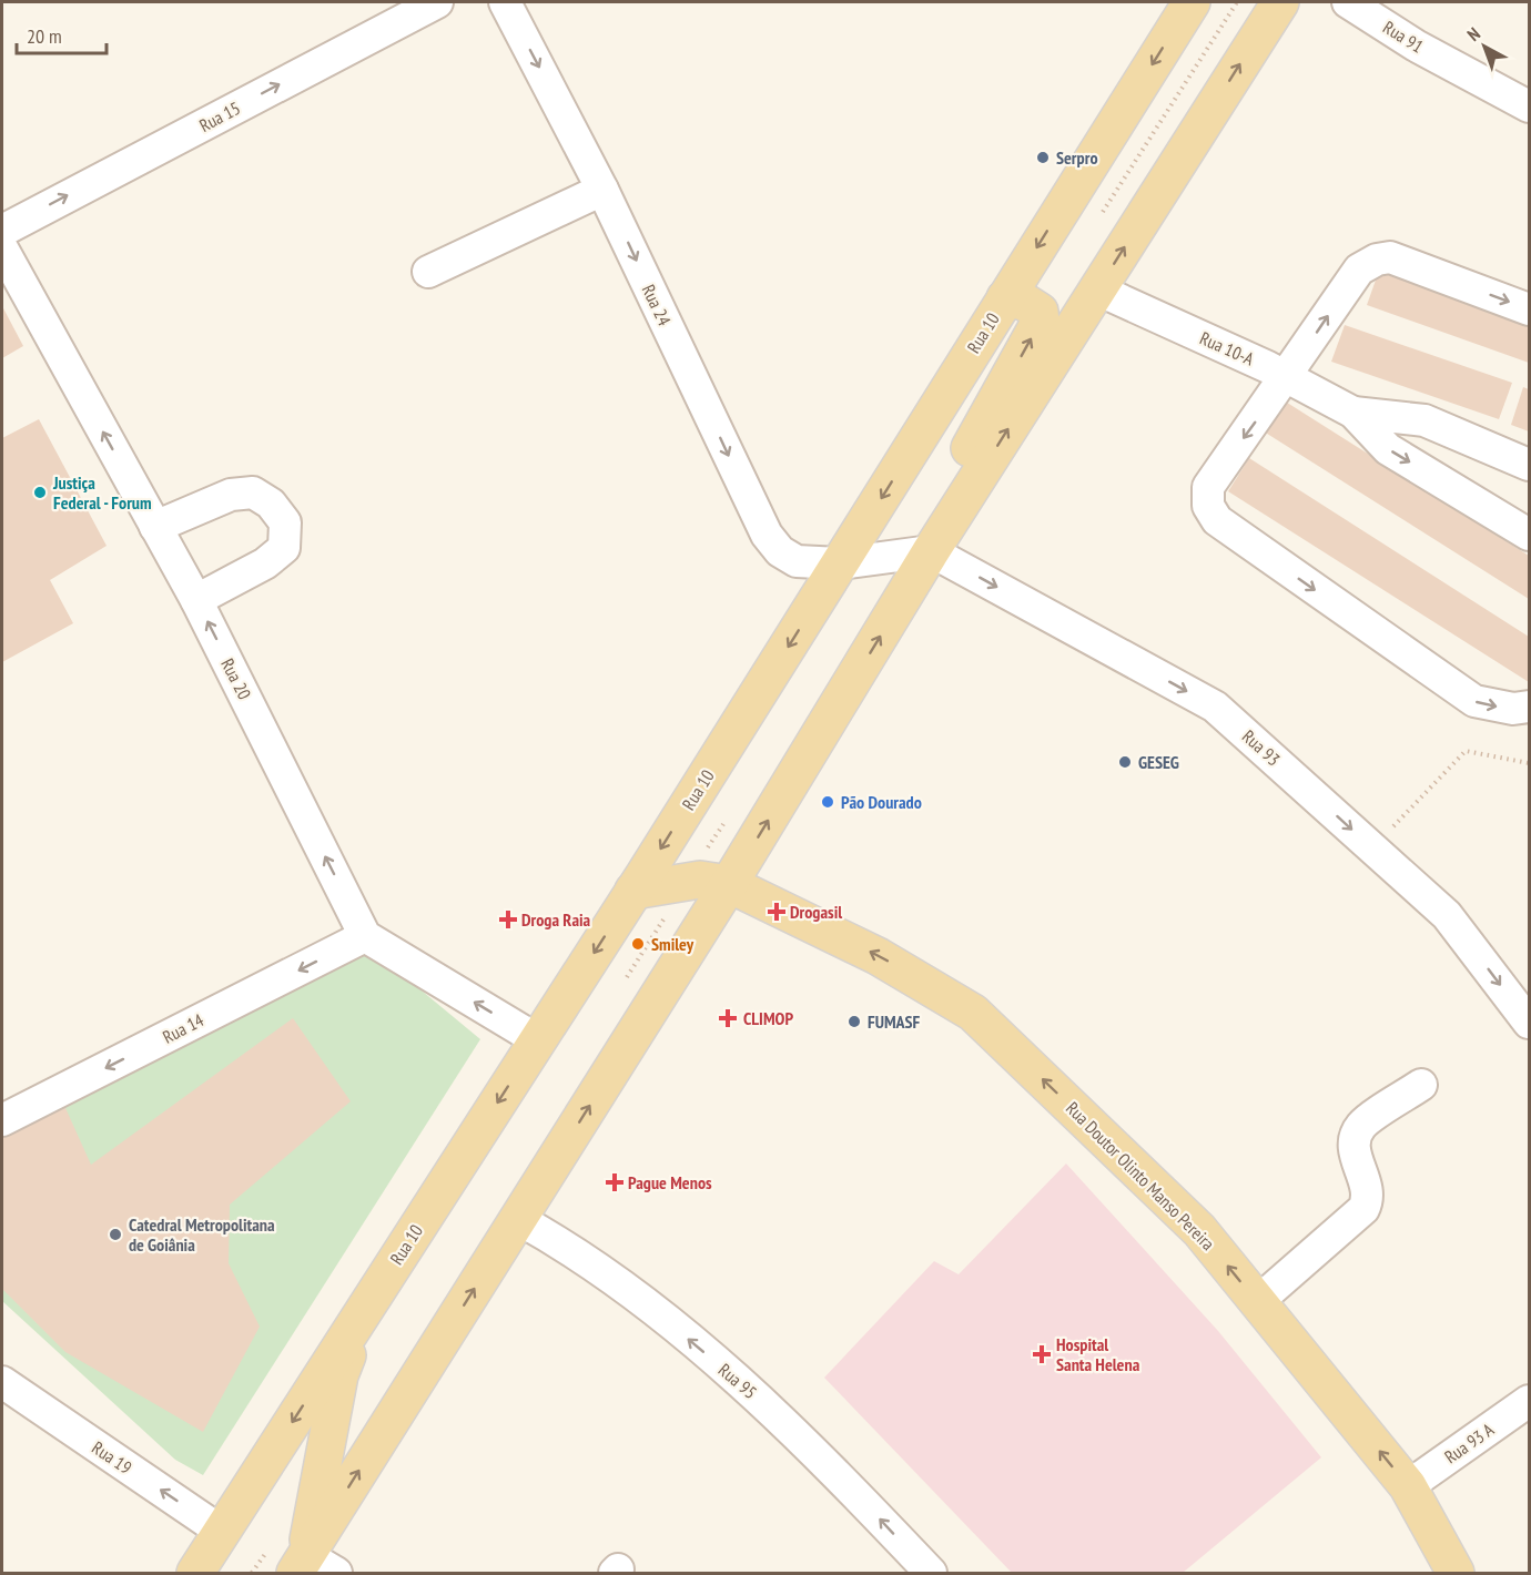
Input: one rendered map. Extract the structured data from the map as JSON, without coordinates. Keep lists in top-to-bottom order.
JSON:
{
  "streets": {
    "main road": ["Rua 10", "Rua Doutor Olinto Manso Pereira"],
    "street": [
      "Rua 91",
      "Rua 15",
      "Rua 24",
      "Rua 10-A",
      "Rua 20",
      "Rua 93",
      "Rua 14",
      "Rua 95",
      "Rua 93 A",
      "Rua 19"
    ]
  },
  "crossings": [
    ["Rua 24", "Rua 10"],
    ["Rua 24", "Rua 93"],
    ["Rua 10", "Rua 19"],
    ["Rua 20", "Rua 14"],
    ["Rua Doutor Olinto Manso Pereira", "Rua 93 A"]
  ],
  "one_way": [
    "Rua 15",
    "Rua 24",
    "Rua 20",
    "Rua 93",
    "Rua 14",
    "Rua Doutor Olinto Manso Pereira",
    "Rua 95",
    "Rua 19"
  ],
  "places": {
    "other": [
      "Serpro",
      "Justiça Federal - Forum",
      "GESEG",
      "Pão Dourado",
      "Smiley",
      "FUMASF",
      "Catedral Metropolitana de Goiânia"
    ],
    "health": [
      "Drogasil",
      "Droga Raia",
      "CLIMOP",
      "Pague Menos",
      "Hospital Santa Helena"
    ]
  },
  "scale_bar": "20 m",
  "north": "top left"
}
